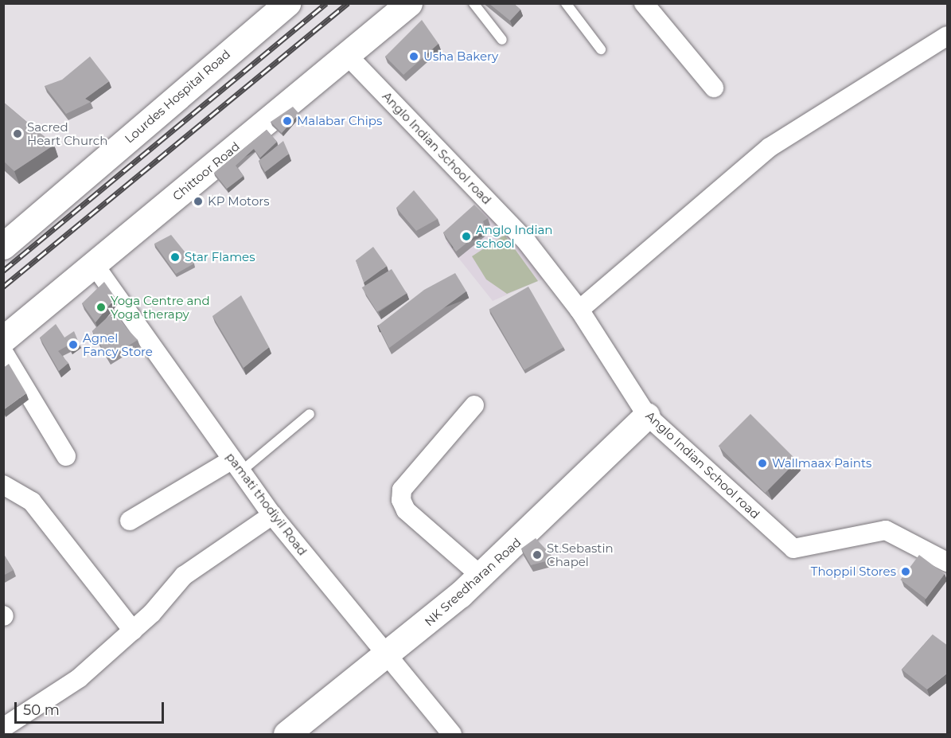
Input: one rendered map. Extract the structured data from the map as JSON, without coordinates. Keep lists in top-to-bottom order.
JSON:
{
  "streets": {
    "street": [
      "Lourdes Hospital Road",
      "Anglo Indian School road",
      "Chittoor Road",
      "pamati thodiyil Road",
      "NK Sreedharan Road"
    ]
  },
  "crossings": [
    ["Anglo Indian School road", "Chittoor Road"],
    ["Anglo Indian School road", "NK Sreedharan Road"],
    ["Chittoor Road", "pamati thodiyil Road"],
    ["pamati thodiyil Road", "NK Sreedharan Road"]
  ],
  "places": [
    "Usha Bakery",
    "Malabar Chips",
    "Sacred Heart Church",
    "KP Motors",
    "Anglo Indian school",
    "Star Flames",
    "Yoga Centre and Yoga therapy",
    "Agnel Fancy Store",
    "Wallmaax Paints",
    "St.Sebastin Chapel",
    "Thoppil Stores"
  ],
  "scale_bar": "50 m"
}
